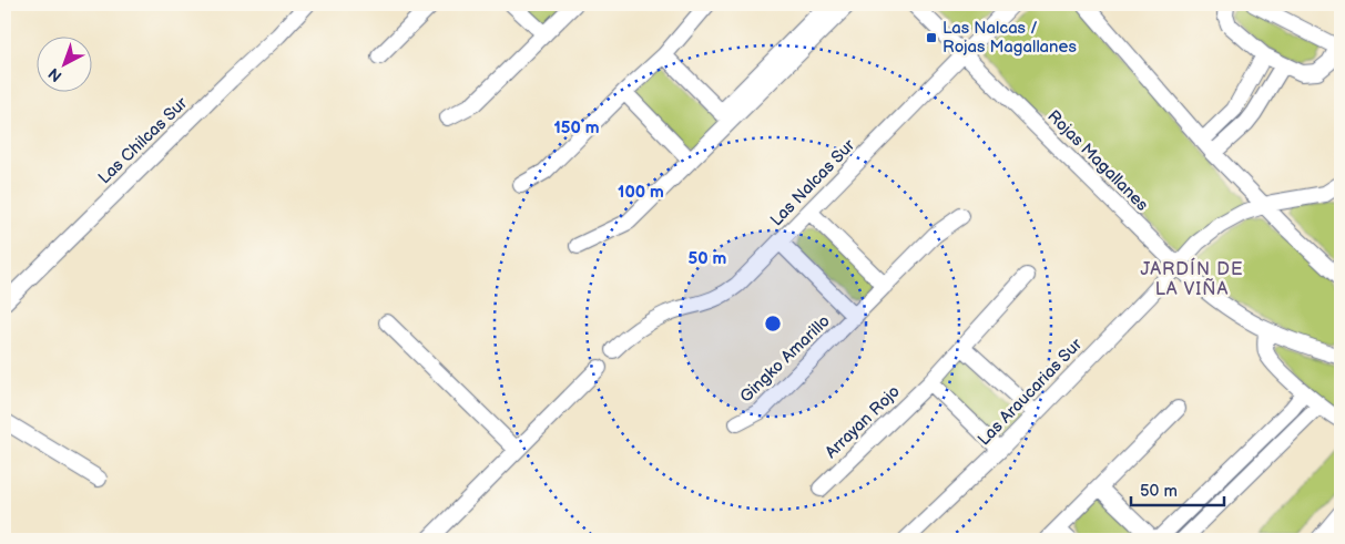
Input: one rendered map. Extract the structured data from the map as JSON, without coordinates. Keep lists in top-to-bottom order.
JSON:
{
  "streets": {
    "street": [
      "Las Chilcas Sur",
      "Rojas Magallanes",
      "Las Nalcas Sur",
      "Gingko Amarillo",
      "Las Araucarias Sur",
      "Arrayan Rojo"
    ]
  },
  "crossings": [
    ["Rojas Magallanes", "Las Nalcas Sur"],
    ["Rojas Magallanes", "Las Araucarias Sur"],
    ["Las Nalcas Sur", "Gingko Amarillo"]
  ],
  "districts": ["JARDÍN DE LA VIÑA"],
  "places": {
    "transit": ["Las Nalcas / Rojas Magallanes"]
  },
  "scale_bar": "50 m",
  "north": "bottom left",
  "rings": ["150 m", "100 m", "50 m"]
}
